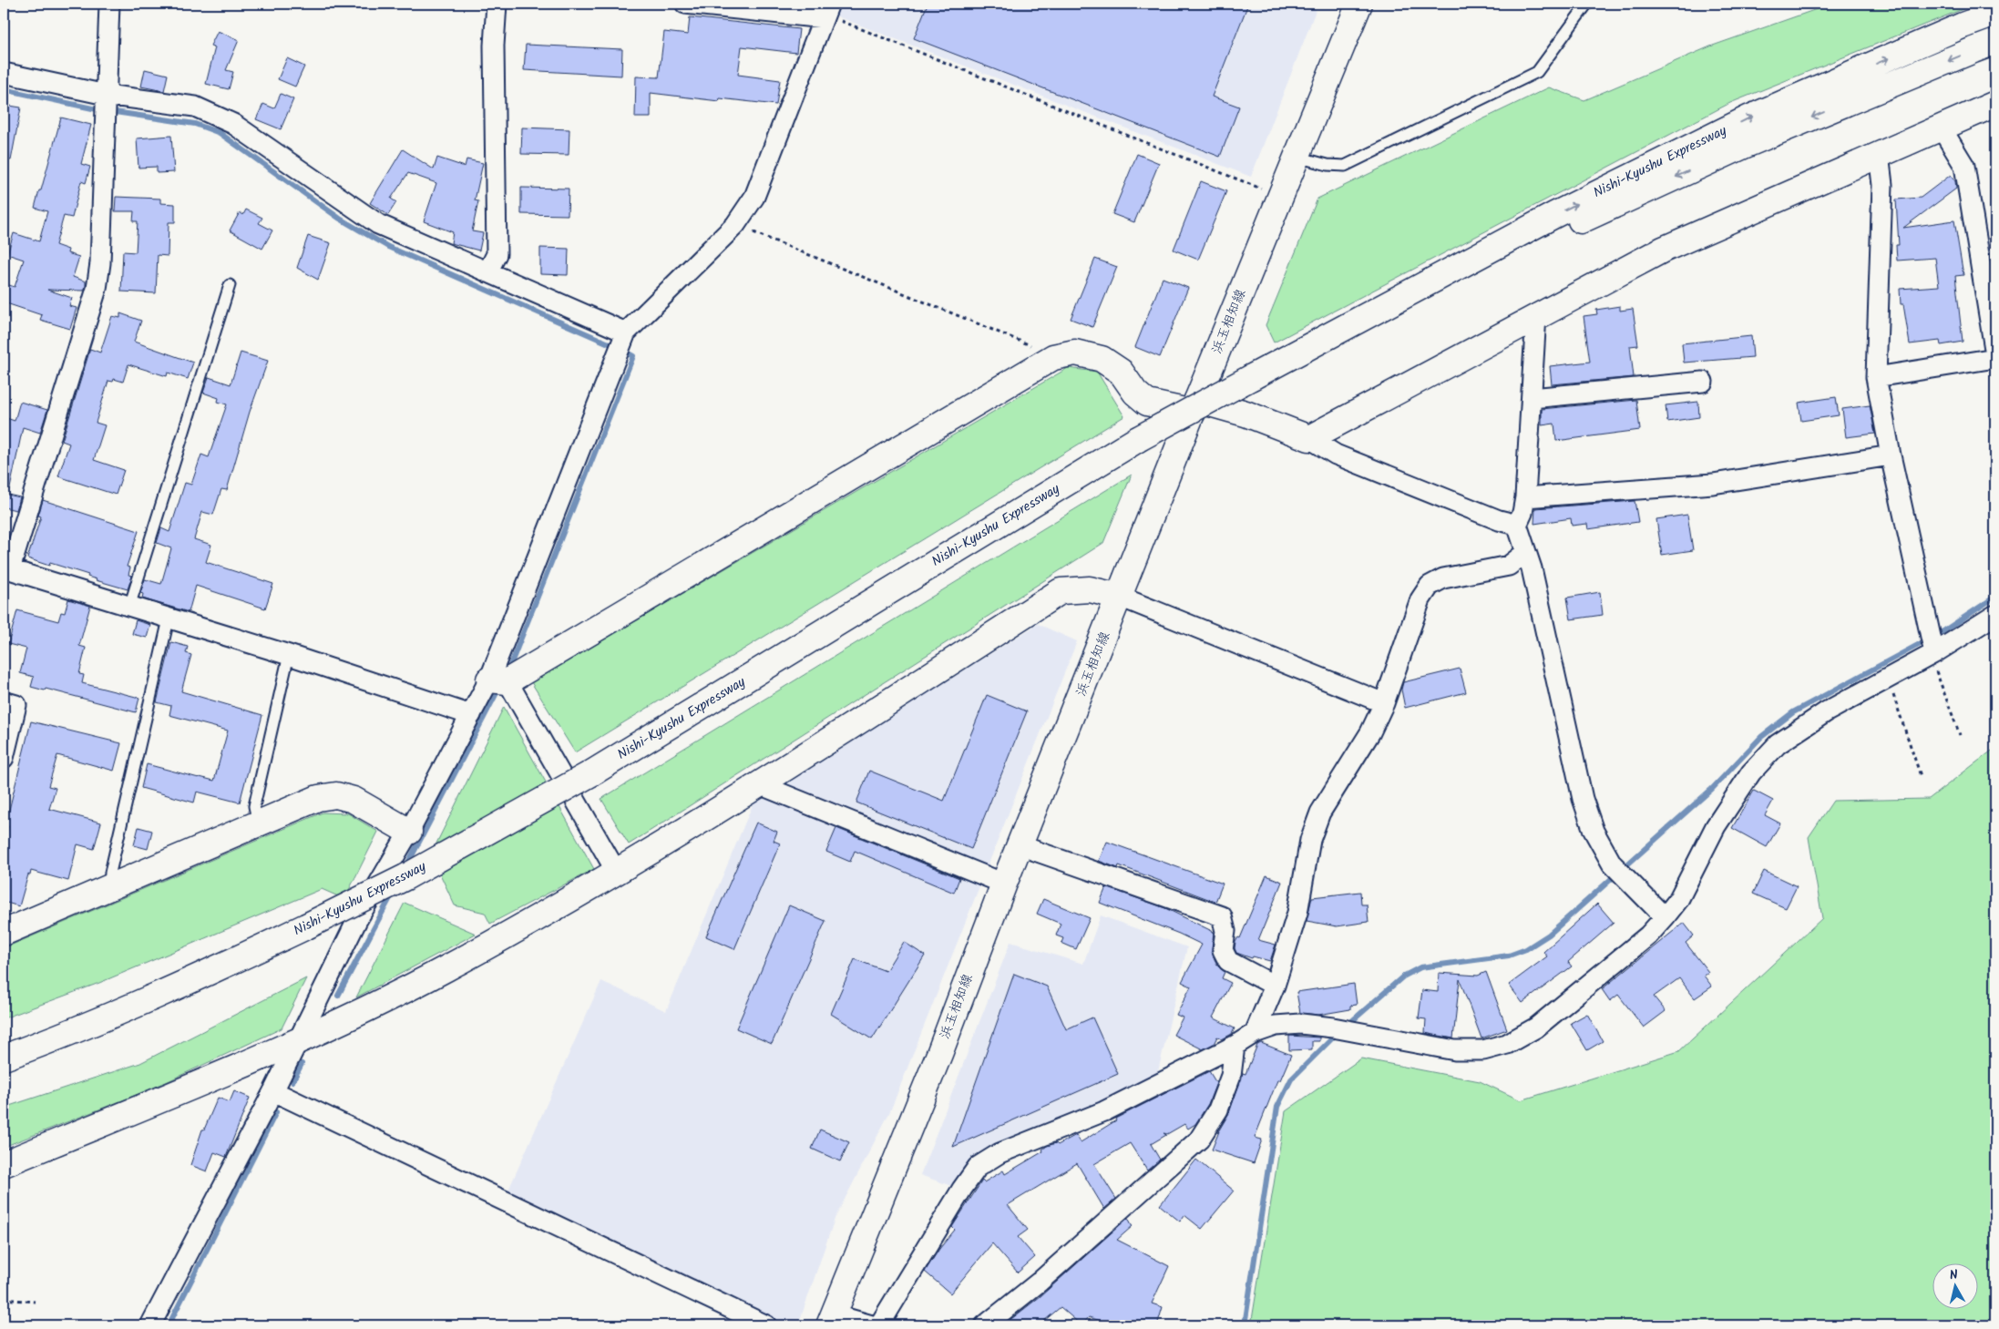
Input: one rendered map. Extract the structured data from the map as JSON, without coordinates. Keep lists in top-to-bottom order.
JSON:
{
  "streets": {
    "main road": ["Nishi-Kyushu Expressway", "浜玉相知線"]
  },
  "north": "top"
}
